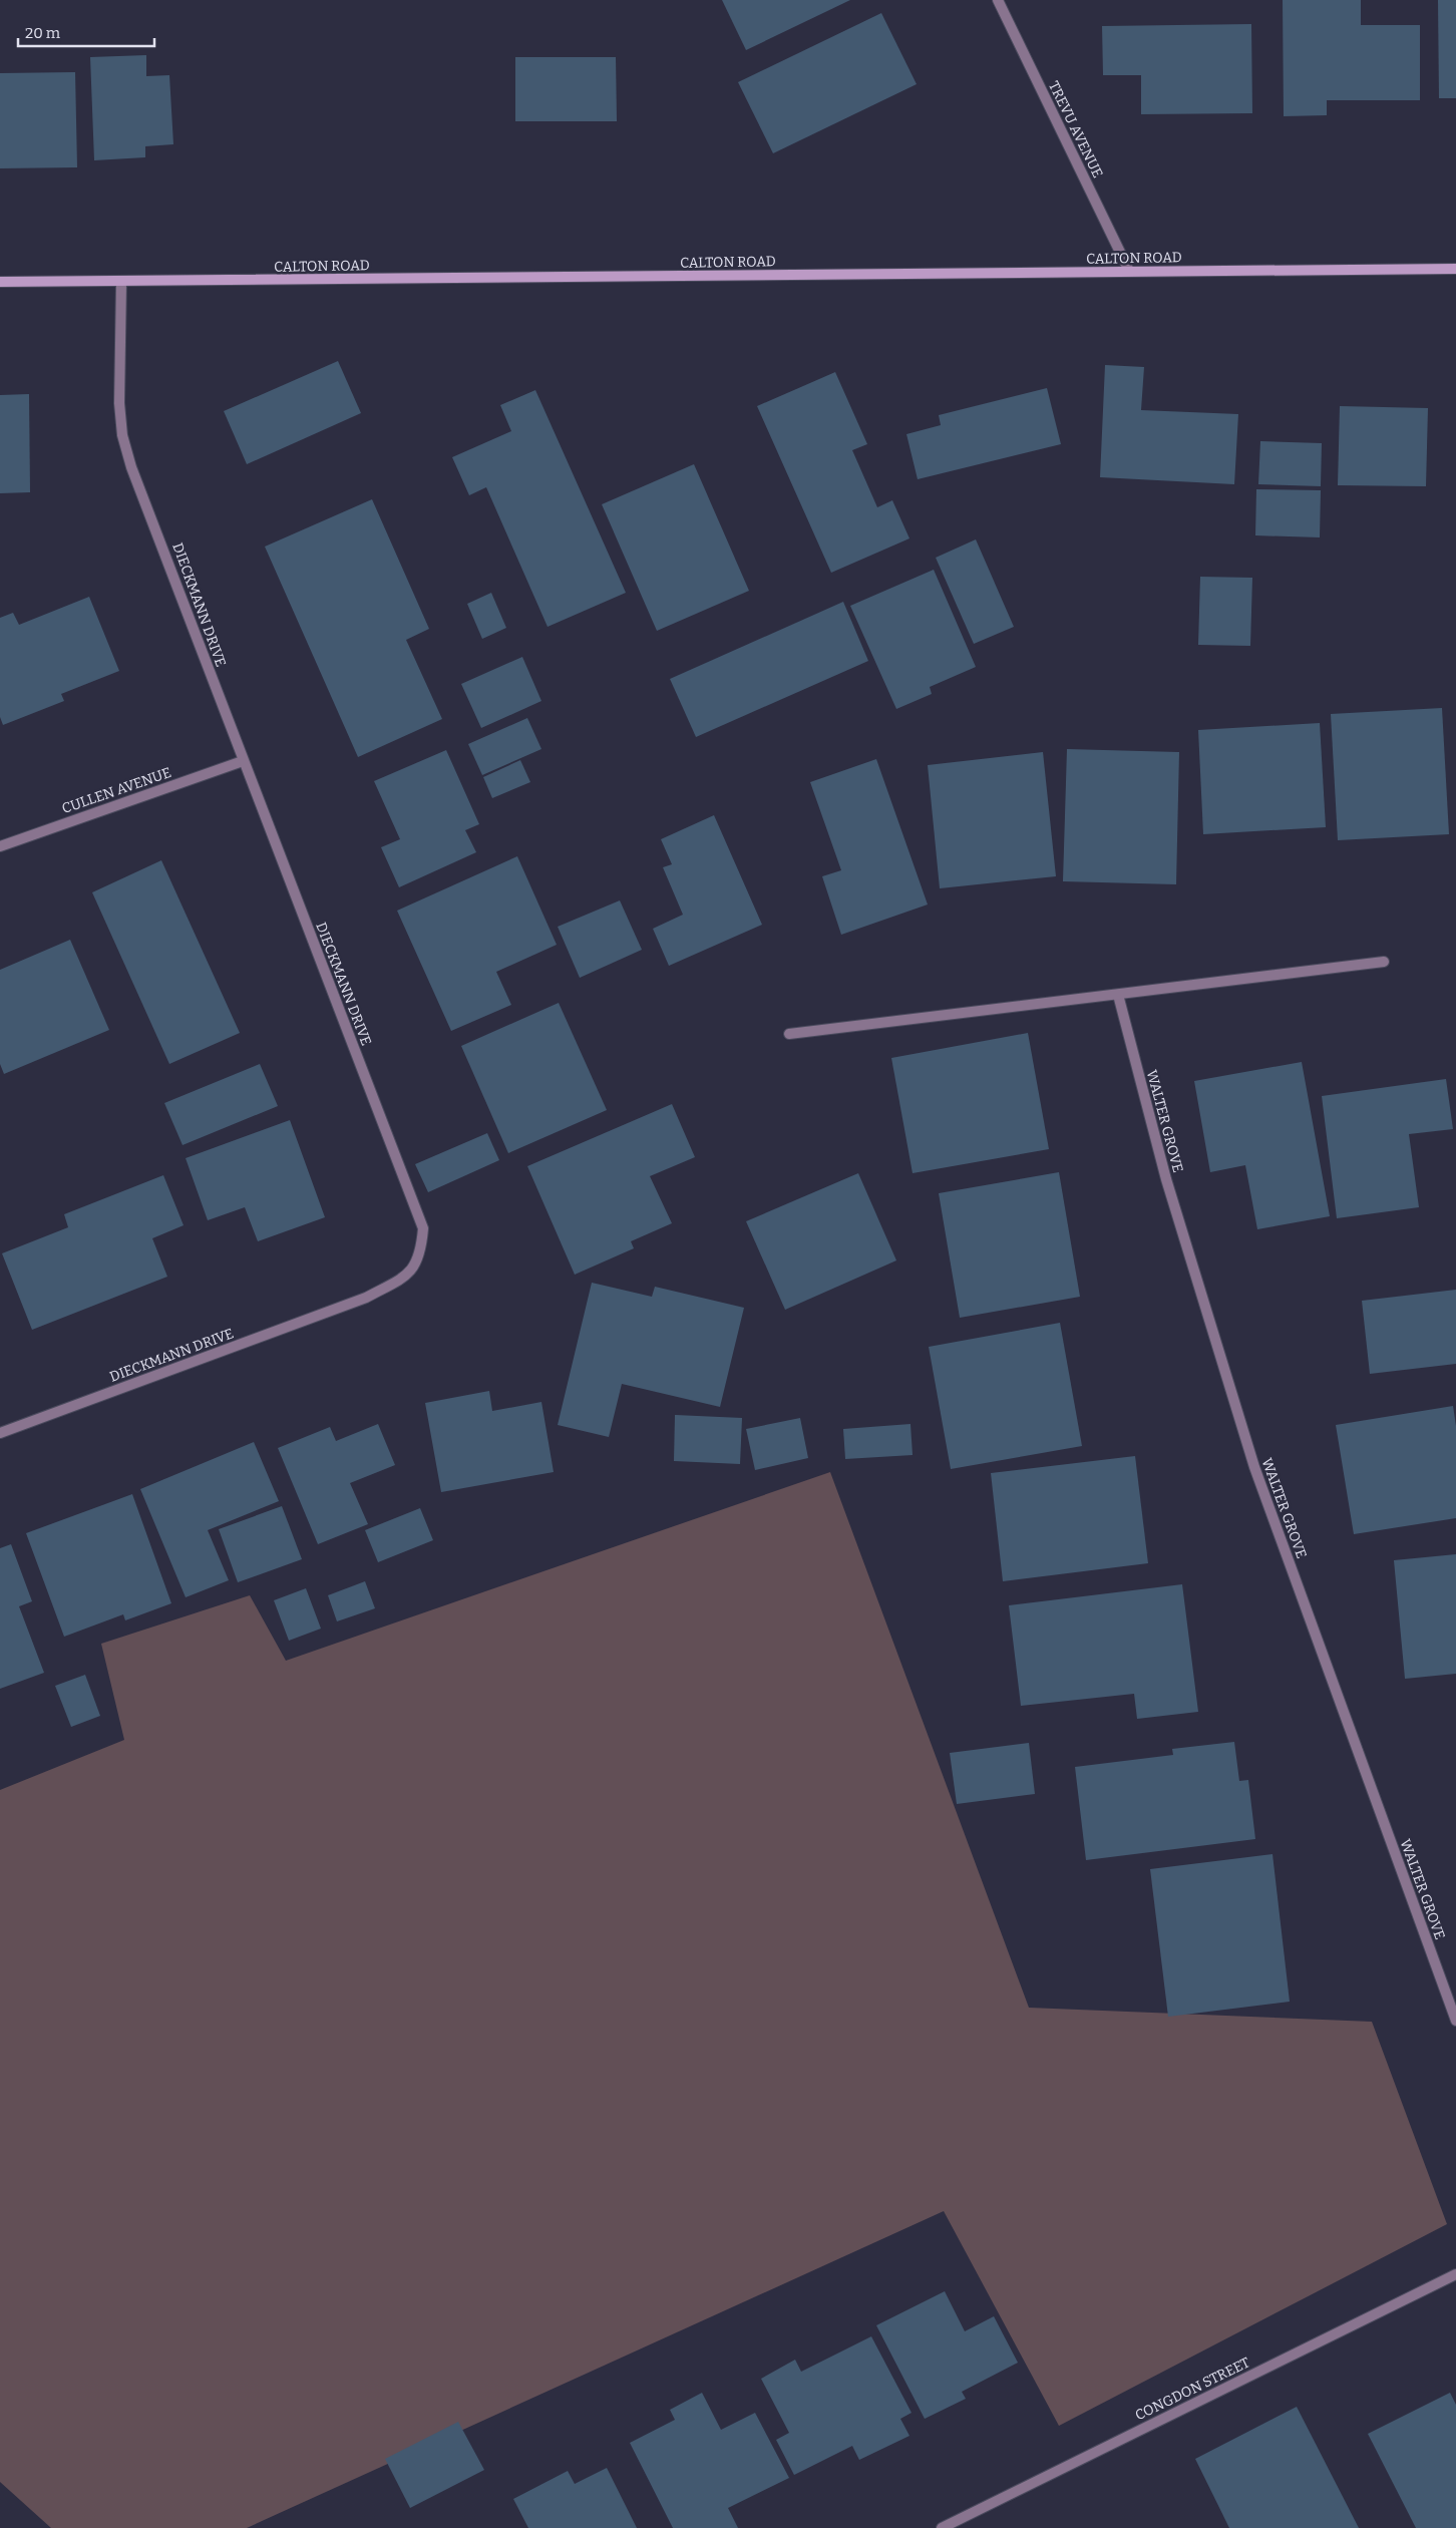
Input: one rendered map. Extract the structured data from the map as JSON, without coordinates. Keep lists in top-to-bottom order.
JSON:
{
  "streets": {
    "main road": ["CALTON ROAD"],
    "street": [
      "TREVU AVENUE",
      "DIECKMANN DRIVE",
      "CULLEN AVENUE",
      "WALTER GROVE",
      "CONGDON STREET"
    ]
  },
  "crossings": [
    ["TREVU AVENUE", "CALTON ROAD"],
    ["CALTON ROAD", "DIECKMANN DRIVE"],
    ["DIECKMANN DRIVE", "CULLEN AVENUE"]
  ],
  "scale_bar": "20 m"
}
